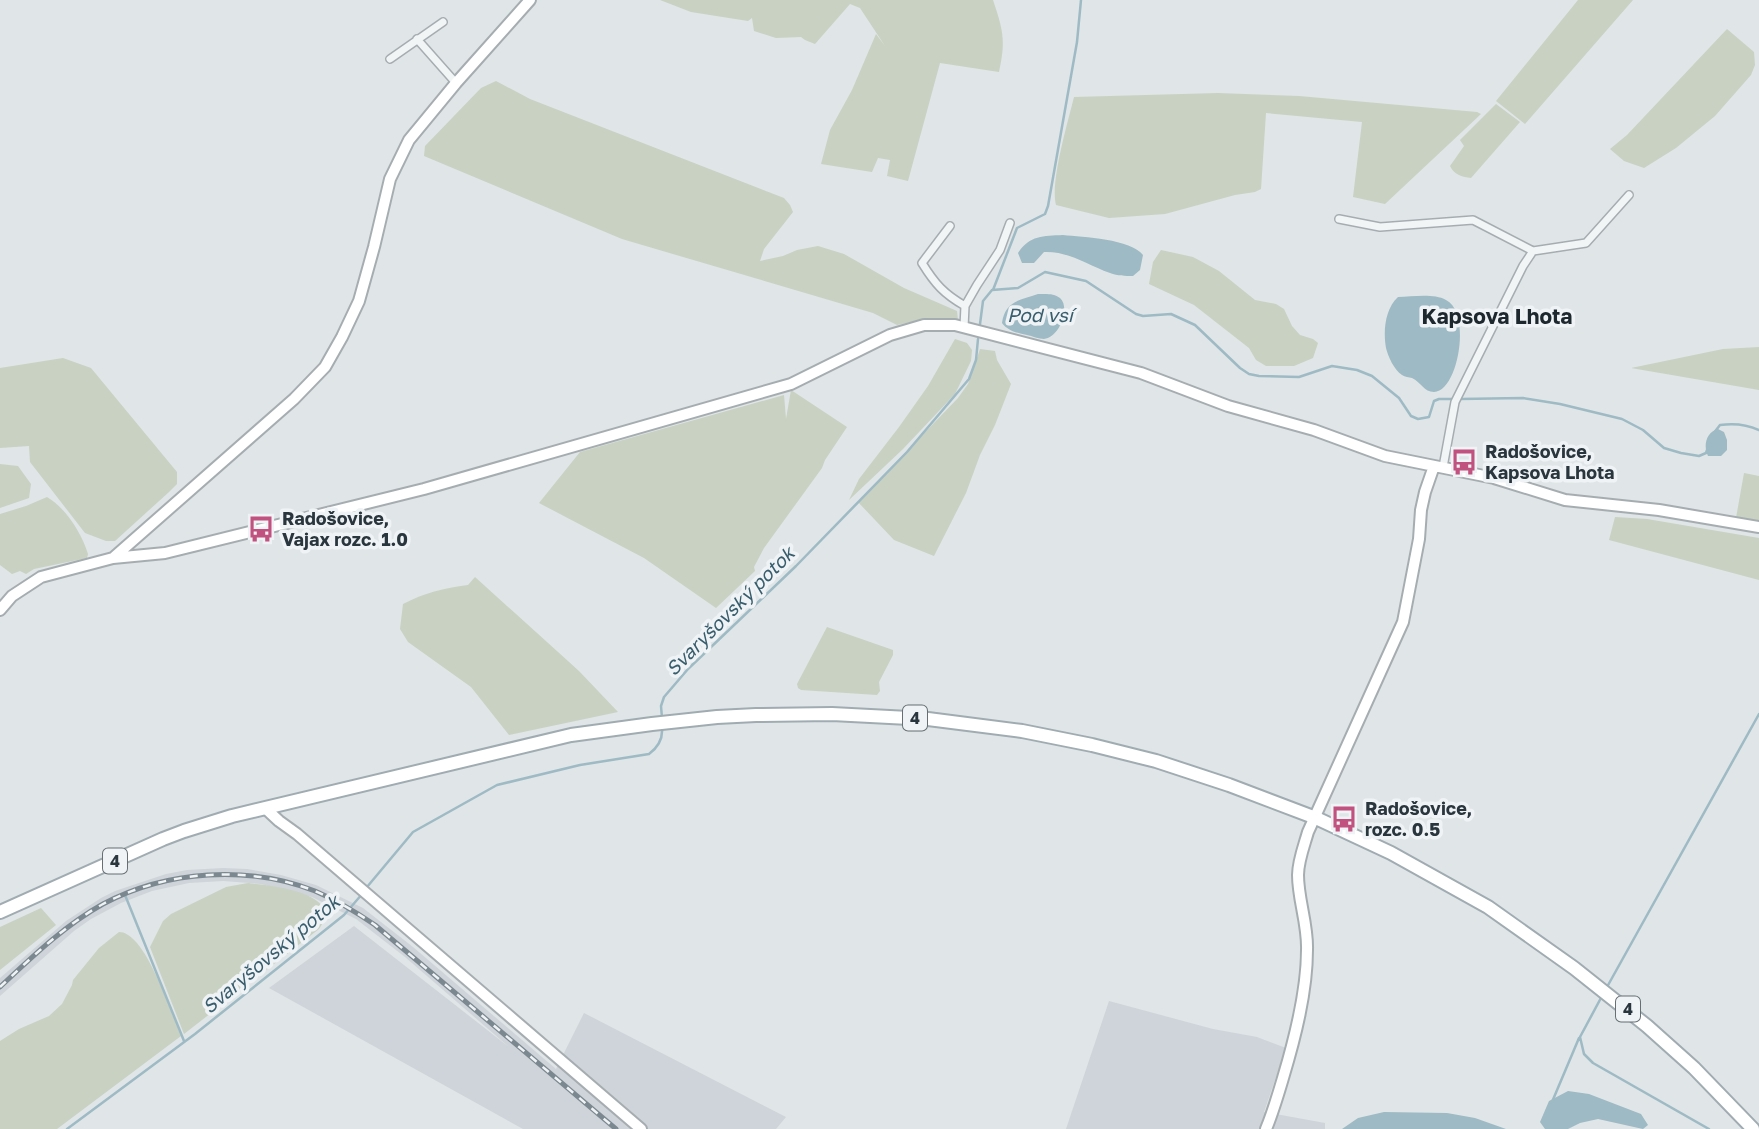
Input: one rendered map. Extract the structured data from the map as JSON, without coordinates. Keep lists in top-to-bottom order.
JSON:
{
  "streets": {
    "main road": ["4"]
  },
  "districts": ["Kapsova Lhota"],
  "water": ["Pod vsí", "Svaryšovský potok"],
  "places": {
    "bus stop": ["Radošovice, Kapsova Lhota", "Radošovice, Vajax rozc. 1.0", "Radošovice, rozc. 0.5"]
  }
}
